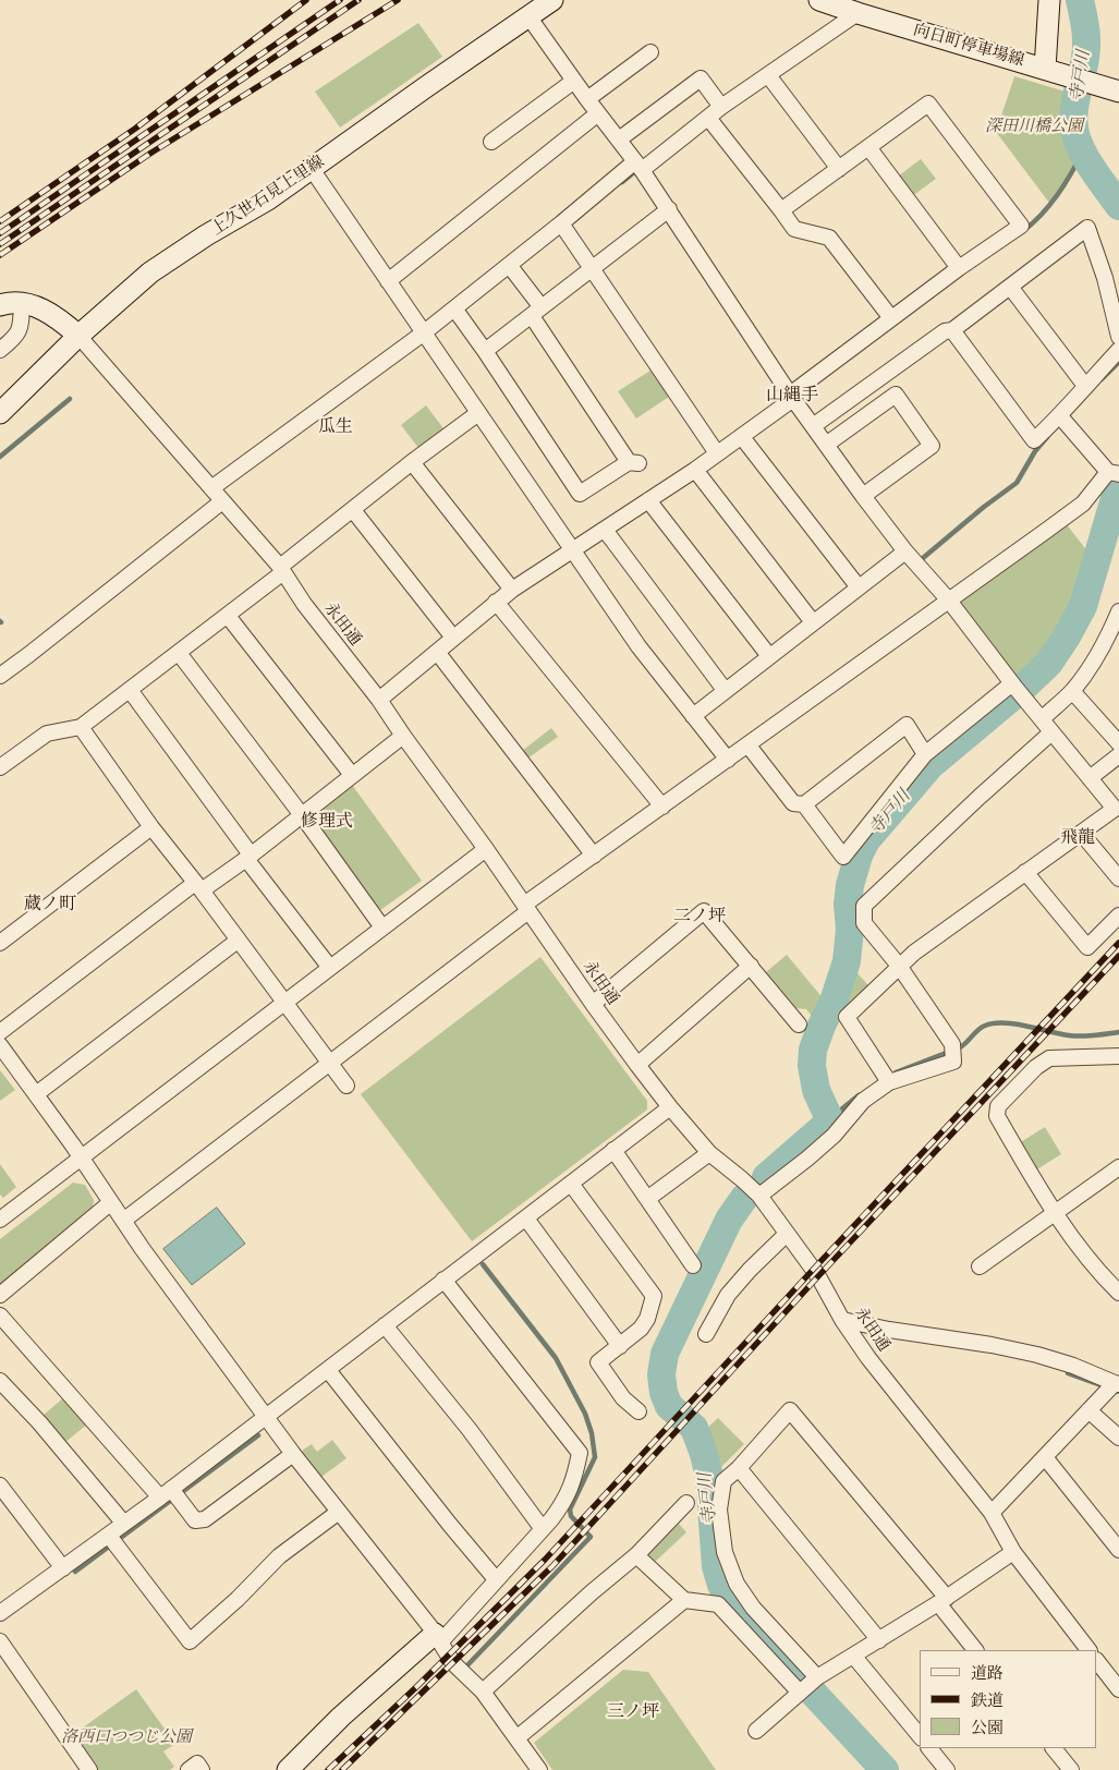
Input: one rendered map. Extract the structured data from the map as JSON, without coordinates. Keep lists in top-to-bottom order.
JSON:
{
  "streets": {
    "main road": ["向日町停車場線", "上久世石見上里線"],
    "street": ["永田通"]
  },
  "crossings": [
    ["上久世石見上里線", "永田通"]
  ],
  "districts": [
    "山縄手",
    "瓜生",
    "修理式",
    "飛龍",
    "蔵ノ町",
    "二ノ坪",
    "三ノ坪"
  ],
  "water": ["寺戸川"],
  "parks": ["深田川橋公園", "洛西口つつじ公園"],
  "legend": ["道路", "鉄道", "公園"]
}
